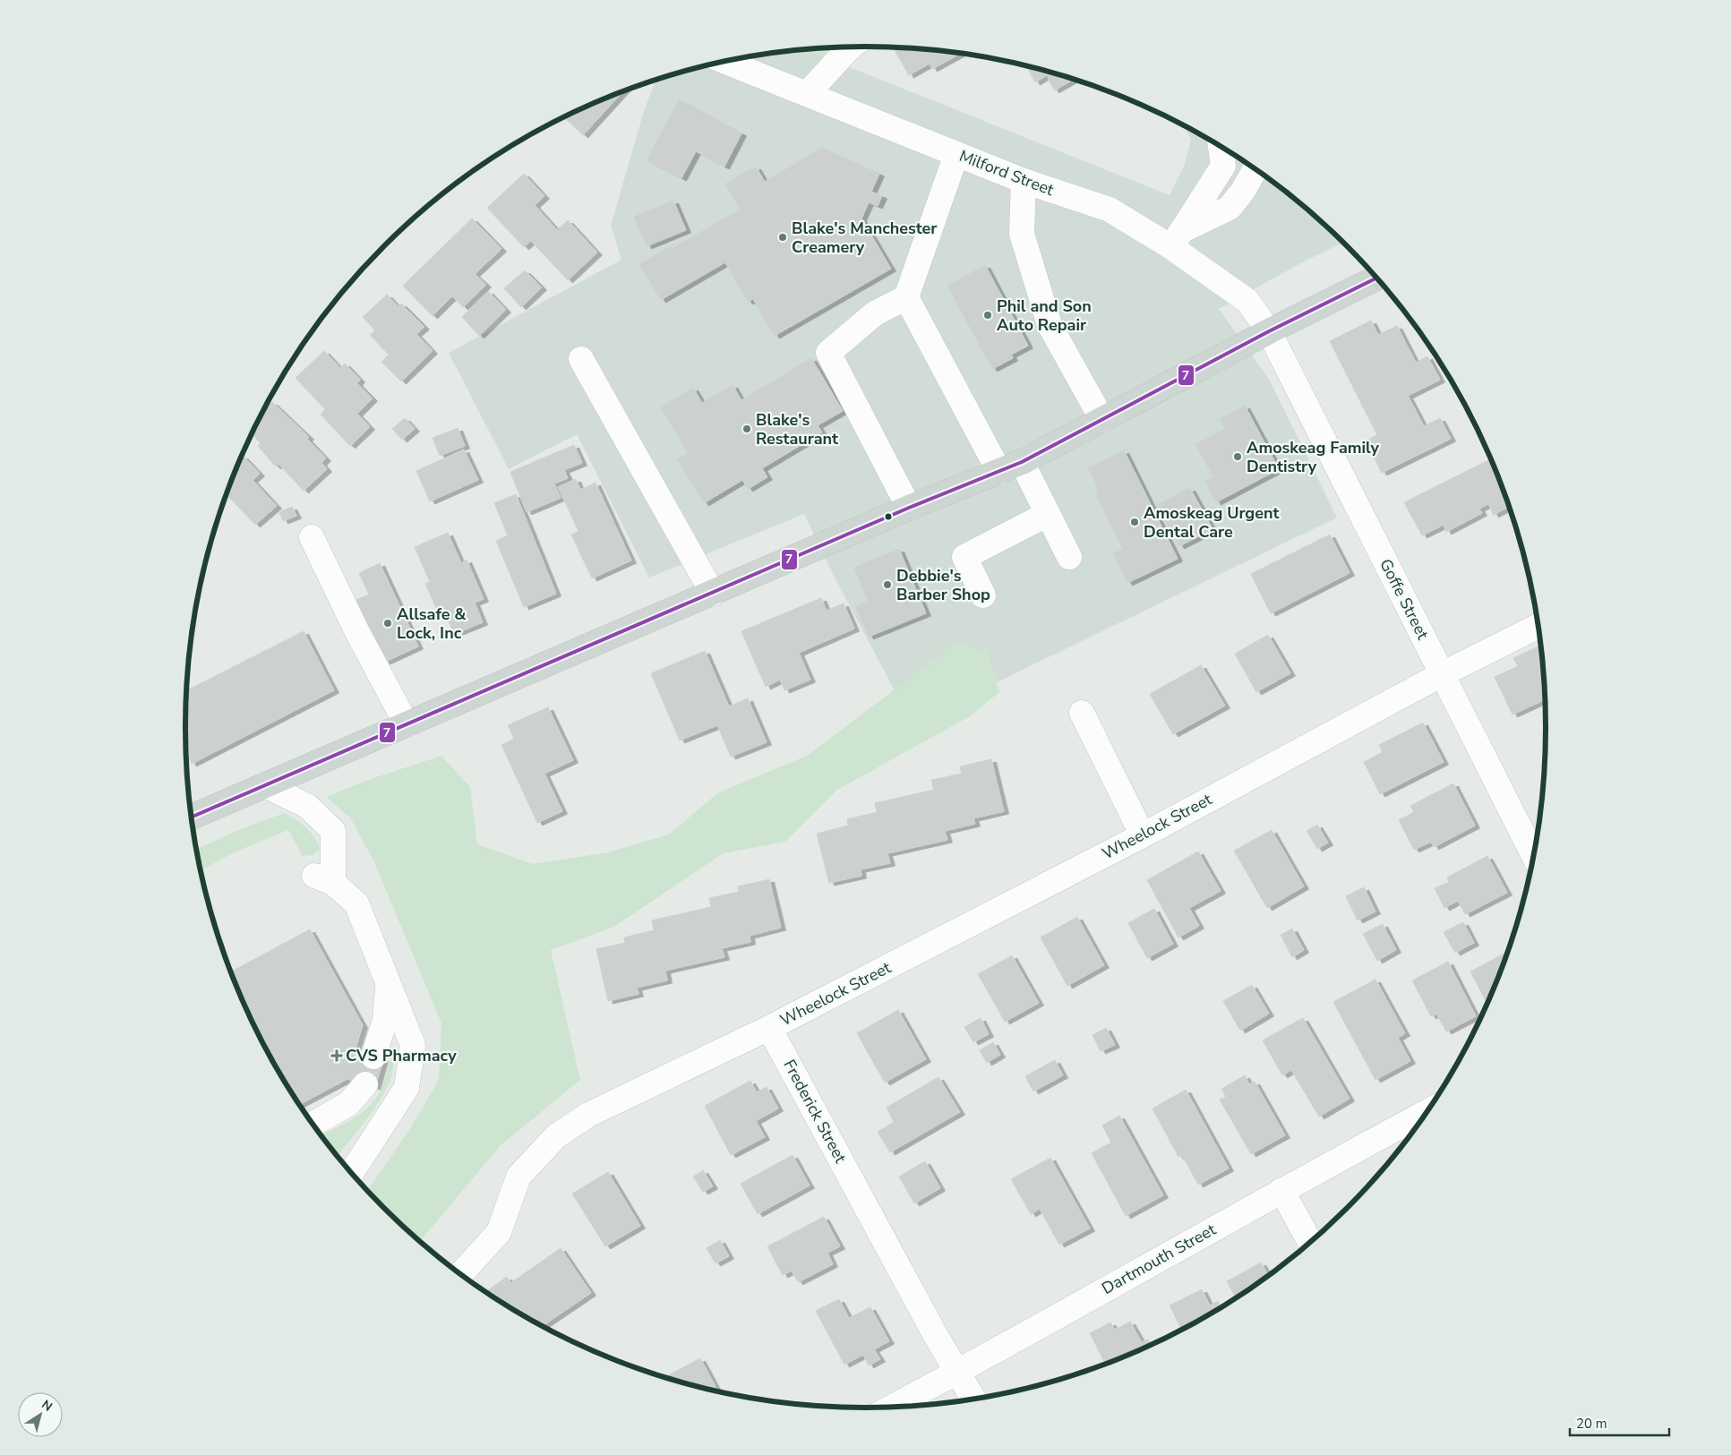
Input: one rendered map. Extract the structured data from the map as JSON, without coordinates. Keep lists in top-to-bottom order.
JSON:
{
  "streets": {
    "street": [
      "Milford Street",
      "Goffe Street",
      "Wheelock Street",
      "Frederick Street",
      "Dartmouth Street"
    ]
  },
  "crossings": [
    ["Milford Street", "Goffe Street"],
    ["Goffe Street", "Wheelock Street"],
    ["Wheelock Street", "Frederick Street"],
    ["Frederick Street", "Dartmouth Street"]
  ],
  "places": {
    "other": [
      "Blake's Manchester Creamery",
      "Phil and Son Auto Repair",
      "Blake's Restaurant",
      "Amoskeag Family Dentistry",
      "Amoskeag Urgent Dental Care",
      "Debbie's Barber Shop",
      "Allsafe & Lock, Inc"
    ],
    "health": ["CVS Pharmacy"]
  },
  "lines": ["transit line 7"],
  "scale_bar": "20 m",
  "north": "top right"
}
